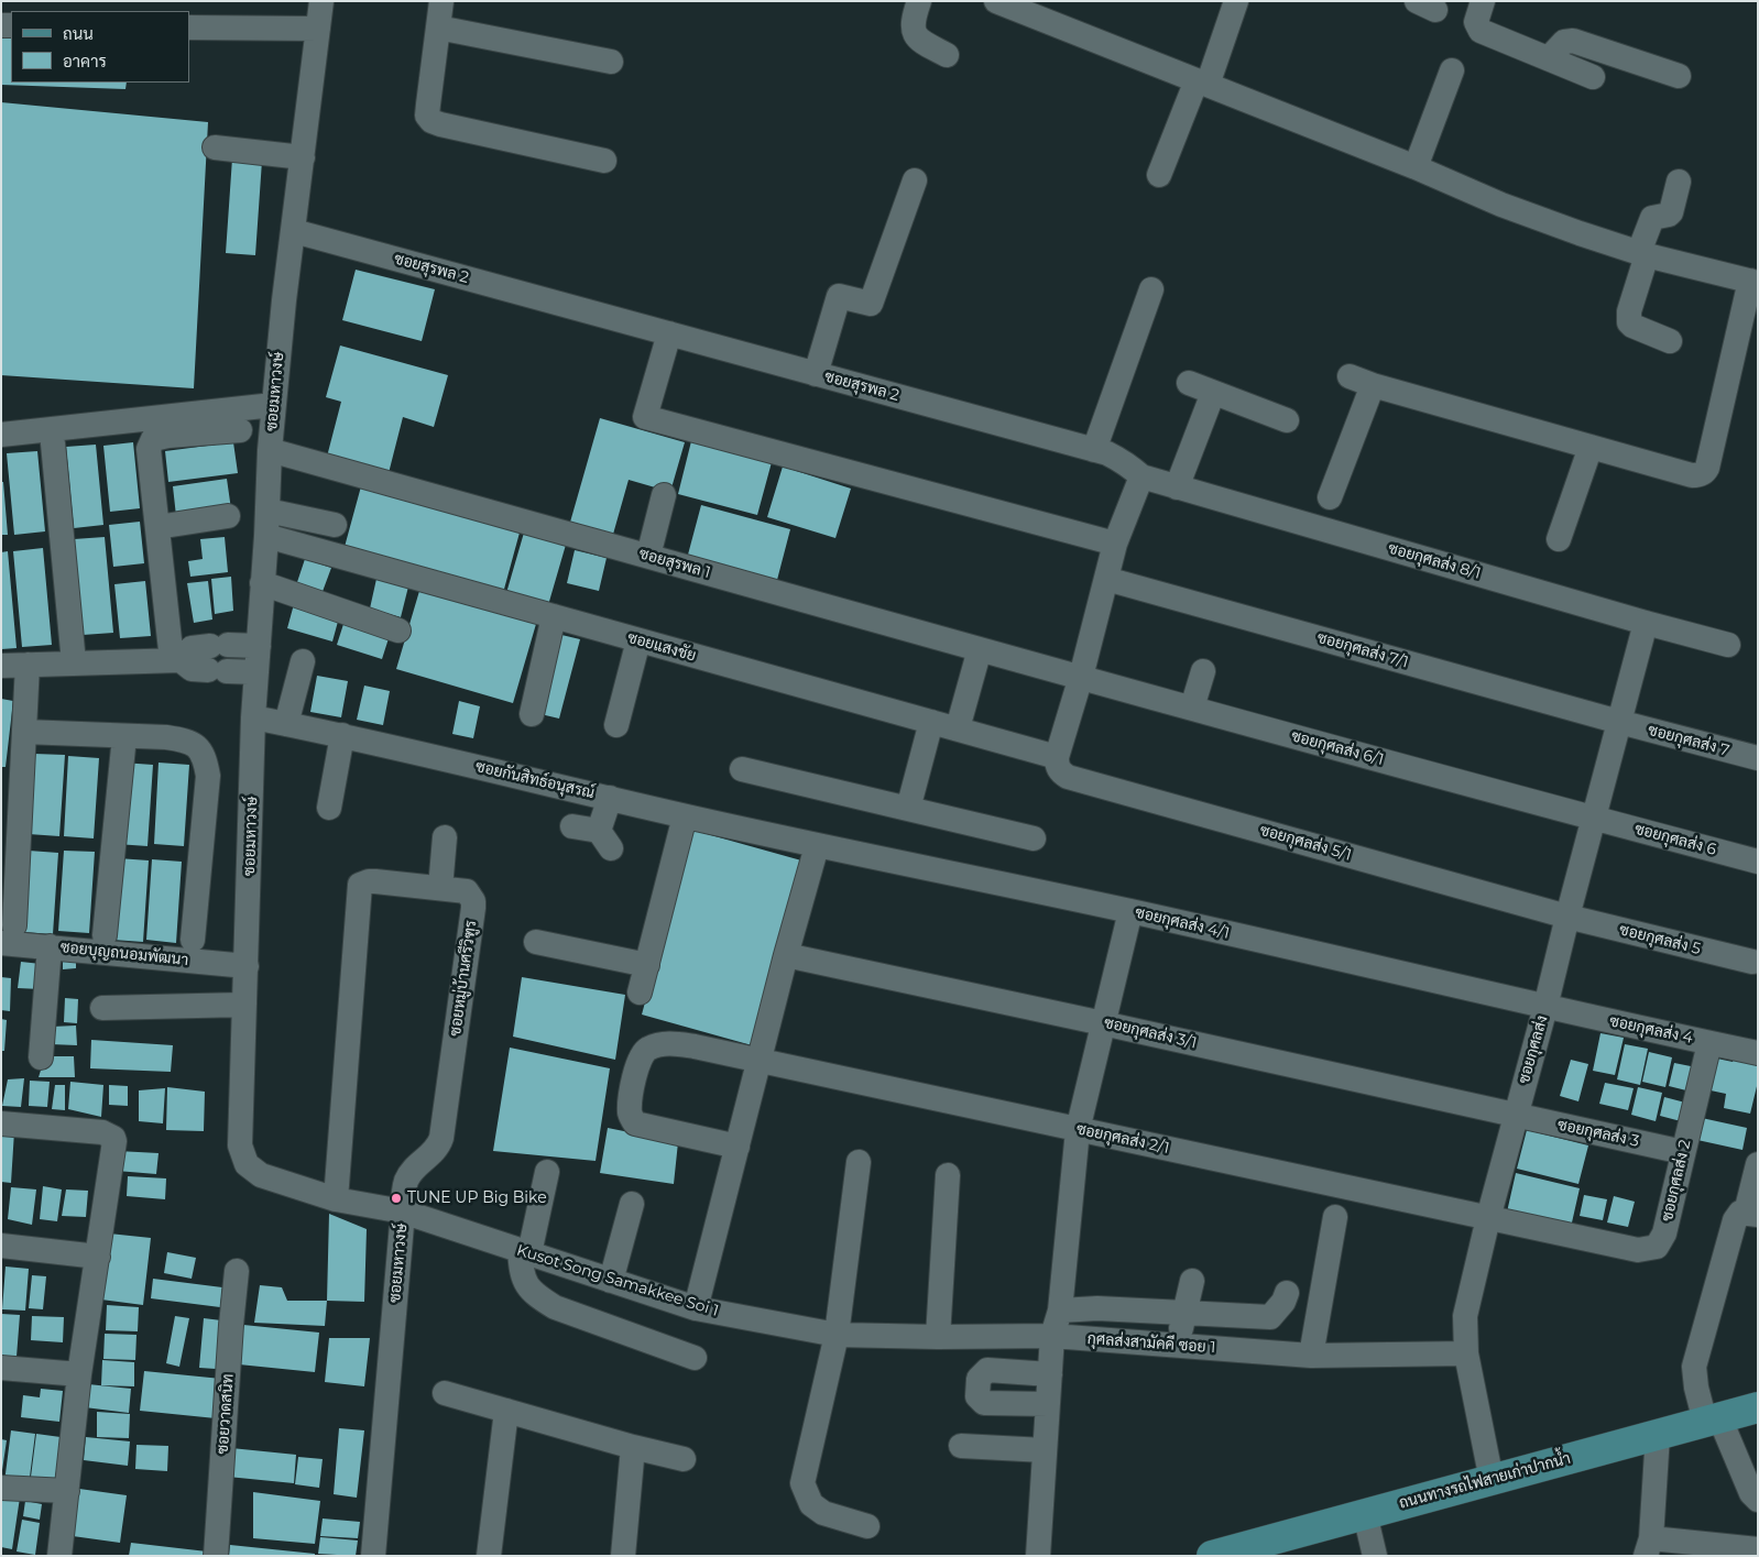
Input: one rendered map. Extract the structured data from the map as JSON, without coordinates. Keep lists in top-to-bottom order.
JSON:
{
  "streets": {
    "main road": ["ถนนทางรถไฟสายเก่าปากน้ำ"],
    "street": [
      "ซอยสุรพล 2",
      "ซอยมหาวงษ์",
      "ซอยกุศลส่ง 8/1",
      "ซอยสุรพล 1",
      "ซอยแสงชัย",
      "ซอยกุศลส่ง 7/1",
      "ซอยกุศลส่ง 7",
      "ซอยกุศลส่ง 6/1",
      "ซอยกันสิทธ์อนุสรณ์",
      "ซอยกุศลส่ง 6",
      "ซอยกุศลส่ง 5/1",
      "ซอยกุศลส่ง 4/1",
      "ซอยกุศลส่ง 5",
      "ซอยบุญถนอมพัฒนา",
      "ซอยหมู่บ้านศรีวิฑูร",
      "ซอยกุศลส่ง 4",
      "ซอยกุศลส่ง 3/1",
      "ซอยกุศลส่ง",
      "ซอยกุศลส่ง 3",
      "ซอยกุศลส่ง 2/1",
      "ซอยกุศลส่ง 2",
      "Kusot Song Samakkee Soi 1",
      "กุศลส่งสามัคคี ซอย 1",
      "ซอยวาดสนิท"
    ]
  },
  "crossings": [
    ["ซอยสุรพล 2", "ซอยมหาวงษ์"],
    ["ซอยสุรพล 2", "ซอยกุศลส่ง 8/1"],
    ["ซอยมหาวงษ์", "ซอยสุรพล 1"],
    ["ซอยมหาวงษ์", "ซอยแสงชัย"],
    ["ซอยมหาวงษ์", "ซอยกันสิทธ์อนุสรณ์"],
    ["ซอยมหาวงษ์", "ซอยบุญถนอมพัฒนา"],
    ["ซอยมหาวงษ์", "ซอยหมู่บ้านศรีวิฑูร"],
    ["ซอยมหาวงษ์", "Kusot Song Samakkee Soi 1"],
    ["ซอยกุศลส่ง 8/1", "ซอยกุศลส่ง"],
    ["ซอยสุรพล 1", "ซอยกุศลส่ง 6/1"],
    ["ซอยแสงชัย", "ซอยกุศลส่ง 5/1"],
    ["ซอยกุศลส่ง 7/1", "ซอยกุศลส่ง 7"],
    ["ซอยกุศลส่ง 7/1", "ซอยกุศลส่ง"],
    ["ซอยกุศลส่ง 7", "ซอยกุศลส่ง"],
    ["ซอยกุศลส่ง 6/1", "ซอยกุศลส่ง 6"],
    ["ซอยกุศลส่ง 6/1", "ซอยกุศลส่ง"],
    ["ซอยกันสิทธ์อนุสรณ์", "ซอยกุศลส่ง 4/1"],
    ["ซอยกุศลส่ง 6", "ซอยกุศลส่ง"],
    ["ซอยกุศลส่ง 5/1", "ซอยกุศลส่ง 5"],
    ["ซอยกุศลส่ง 5/1", "ซอยกุศลส่ง"],
    ["ซอยกุศลส่ง 4/1", "ซอยกุศลส่ง 4"],
    ["ซอยกุศลส่ง 4/1", "ซอยกุศลส่ง"],
    ["ซอยกุศลส่ง 5", "ซอยกุศลส่ง"],
    ["ซอยหมู่บ้านศรีวิฑูร", "Kusot Song Samakkee Soi 1"],
    ["ซอยกุศลส่ง 4", "ซอยกุศลส่ง"],
    ["ซอยกุศลส่ง 4", "ซอยกุศลส่ง 2"],
    ["ซอยกุศลส่ง 3/1", "ซอยกุศลส่ง"],
    ["ซอยกุศลส่ง 3/1", "ซอยกุศลส่ง 3"],
    ["ซอยกุศลส่ง", "ซอยกุศลส่ง 3"],
    ["ซอยกุศลส่ง", "ซอยกุศลส่ง 2/1"],
    ["ซอยกุศลส่ง", "ซอยกุศลส่ง 2"],
    ["ซอยกุศลส่ง", "กุศลส่งสามัคคี ซอย 1"],
    ["ซอยกุศลส่ง", "ถนนทางรถไฟสายเก่าปากน้ำ"],
    ["ซอยกุศลส่ง 3", "ซอยกุศลส่ง 2"],
    ["ซอยกุศลส่ง 2/1", "ซอยกุศลส่ง 2"],
    ["Kusot Song Samakkee Soi 1", "กุศลส่งสามัคคี ซอย 1"]
  ],
  "places": ["TUNE UP Big Bike"],
  "legend": ["ถนน", "อาคาร"]
}
